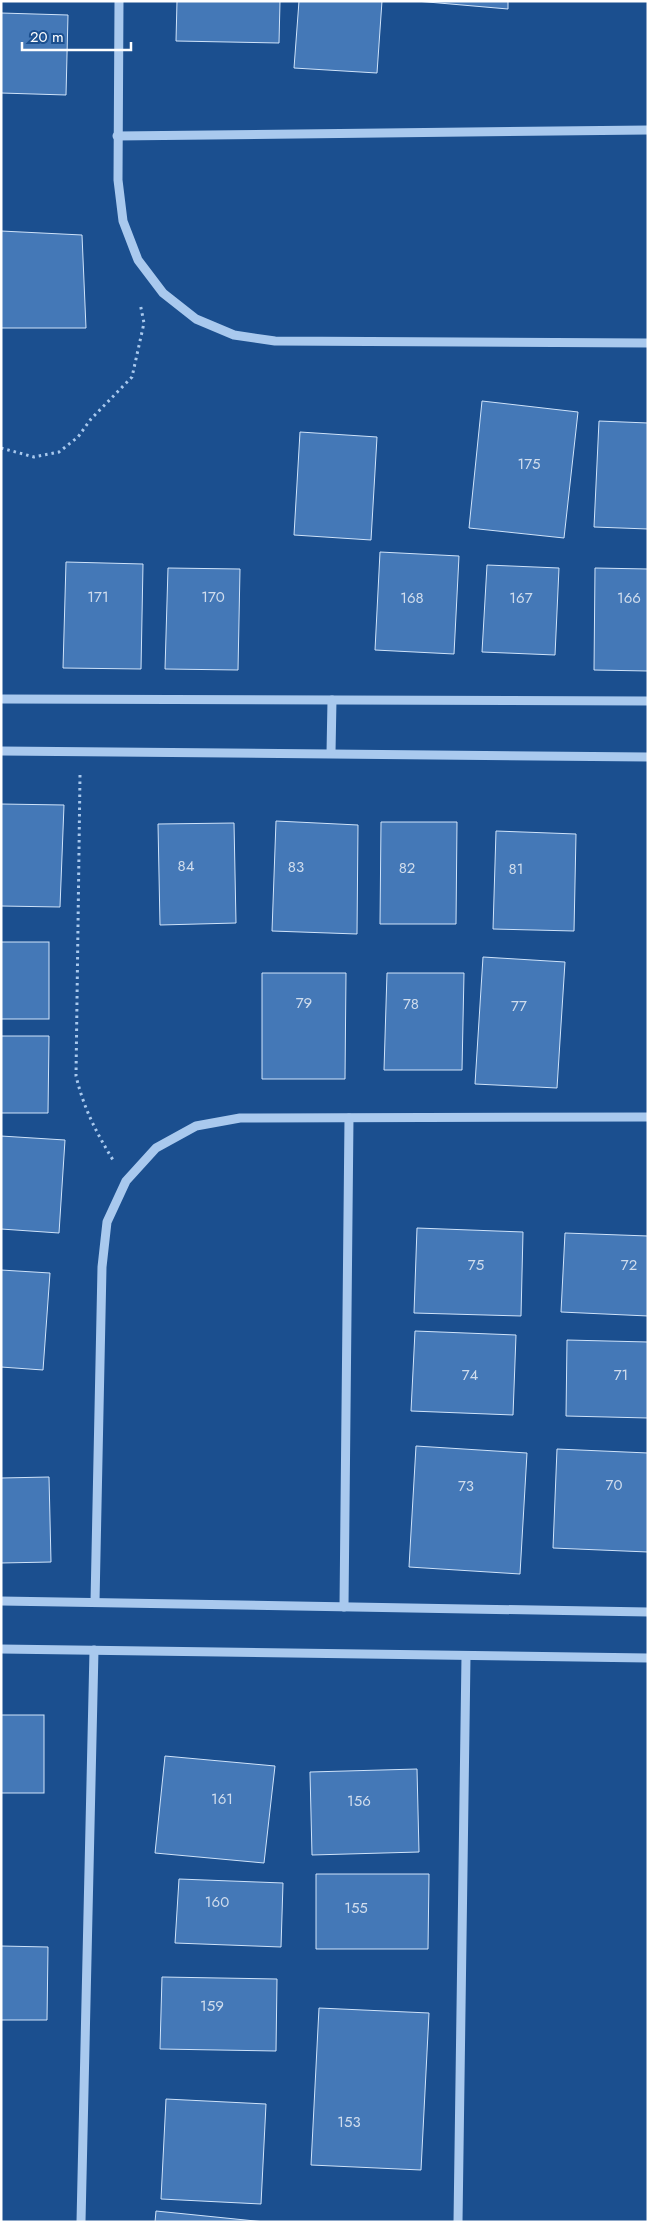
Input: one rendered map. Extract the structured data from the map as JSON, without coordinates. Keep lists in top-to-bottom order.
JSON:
{
  "house_numbers": [
    "175",
    "171",
    "170",
    "168",
    "167",
    "166",
    "84",
    "83",
    "82",
    "81",
    "79",
    "78",
    "77",
    "75",
    "72",
    "74",
    "71",
    "70",
    "73",
    "161",
    "156",
    "160",
    "155",
    "159",
    "153"
  ],
  "scale_bar": "20 m"
}
